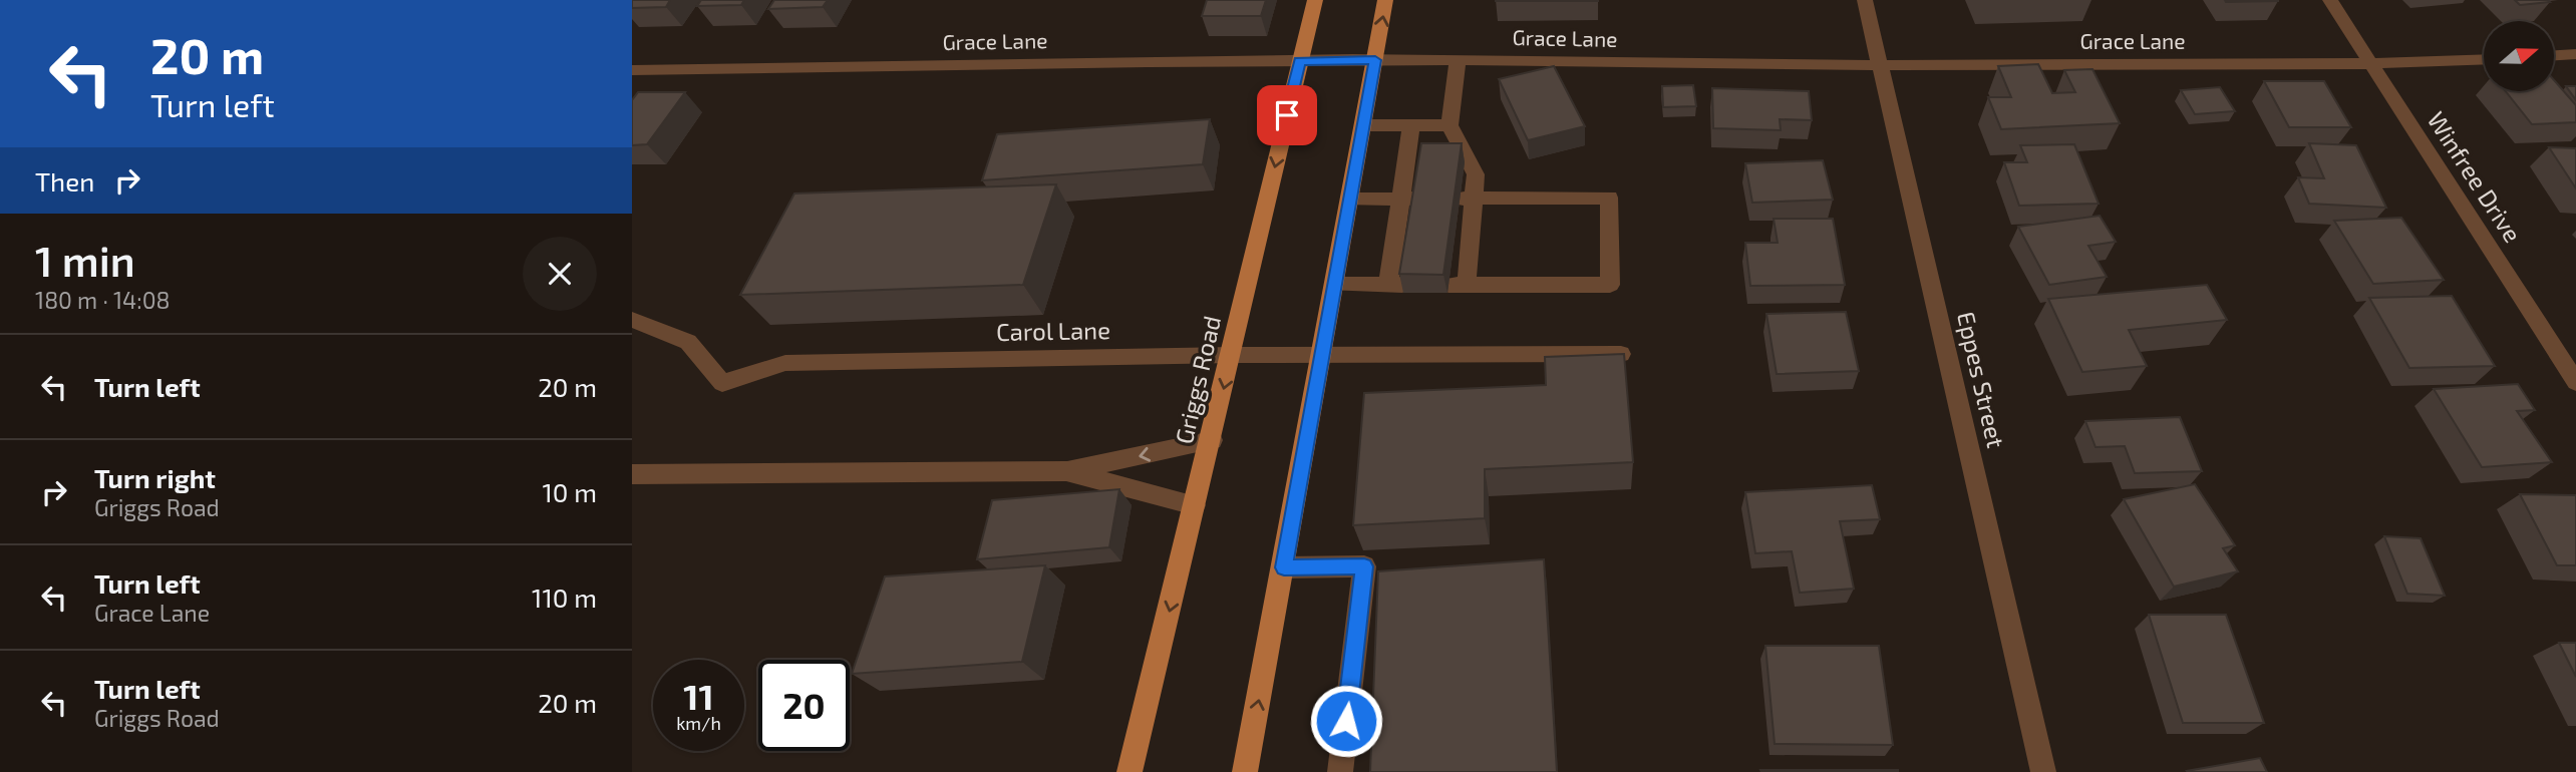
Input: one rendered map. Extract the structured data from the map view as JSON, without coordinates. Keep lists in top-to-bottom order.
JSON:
{
  "streets": {
    "main road": ["Griggs Road"],
    "street": [
      "Grace Lane",
      "Winfree Drive",
      "Carol Lane",
      "Eppes Street"
    ]
  },
  "crossings": [
    ["Grace Lane", "Winfree Drive"],
    ["Grace Lane", "Griggs Road"],
    ["Grace Lane", "Eppes Street"],
    ["Carol Lane", "Griggs Road"]
  ],
  "north": "right",
  "page": {
    "turn": ["20 m", "Turn left"],
    "then": "Then",
    "heading": ["1 min", "180 m · 14:08"],
    "list": [
      {
        "name": "Turn left",
        "value": "20 m"
      },
      {
        "name": "Turn right",
        "note": "Griggs Road",
        "value": "10 m"
      },
      {
        "name": "Turn left",
        "note": "Grace Lane",
        "value": "110 m"
      },
      {
        "name": "Turn left",
        "note": "Griggs Road",
        "value": "20 m"
      }
    ],
    "speed": "11 km/h",
    "limit": "20"
  }
}
